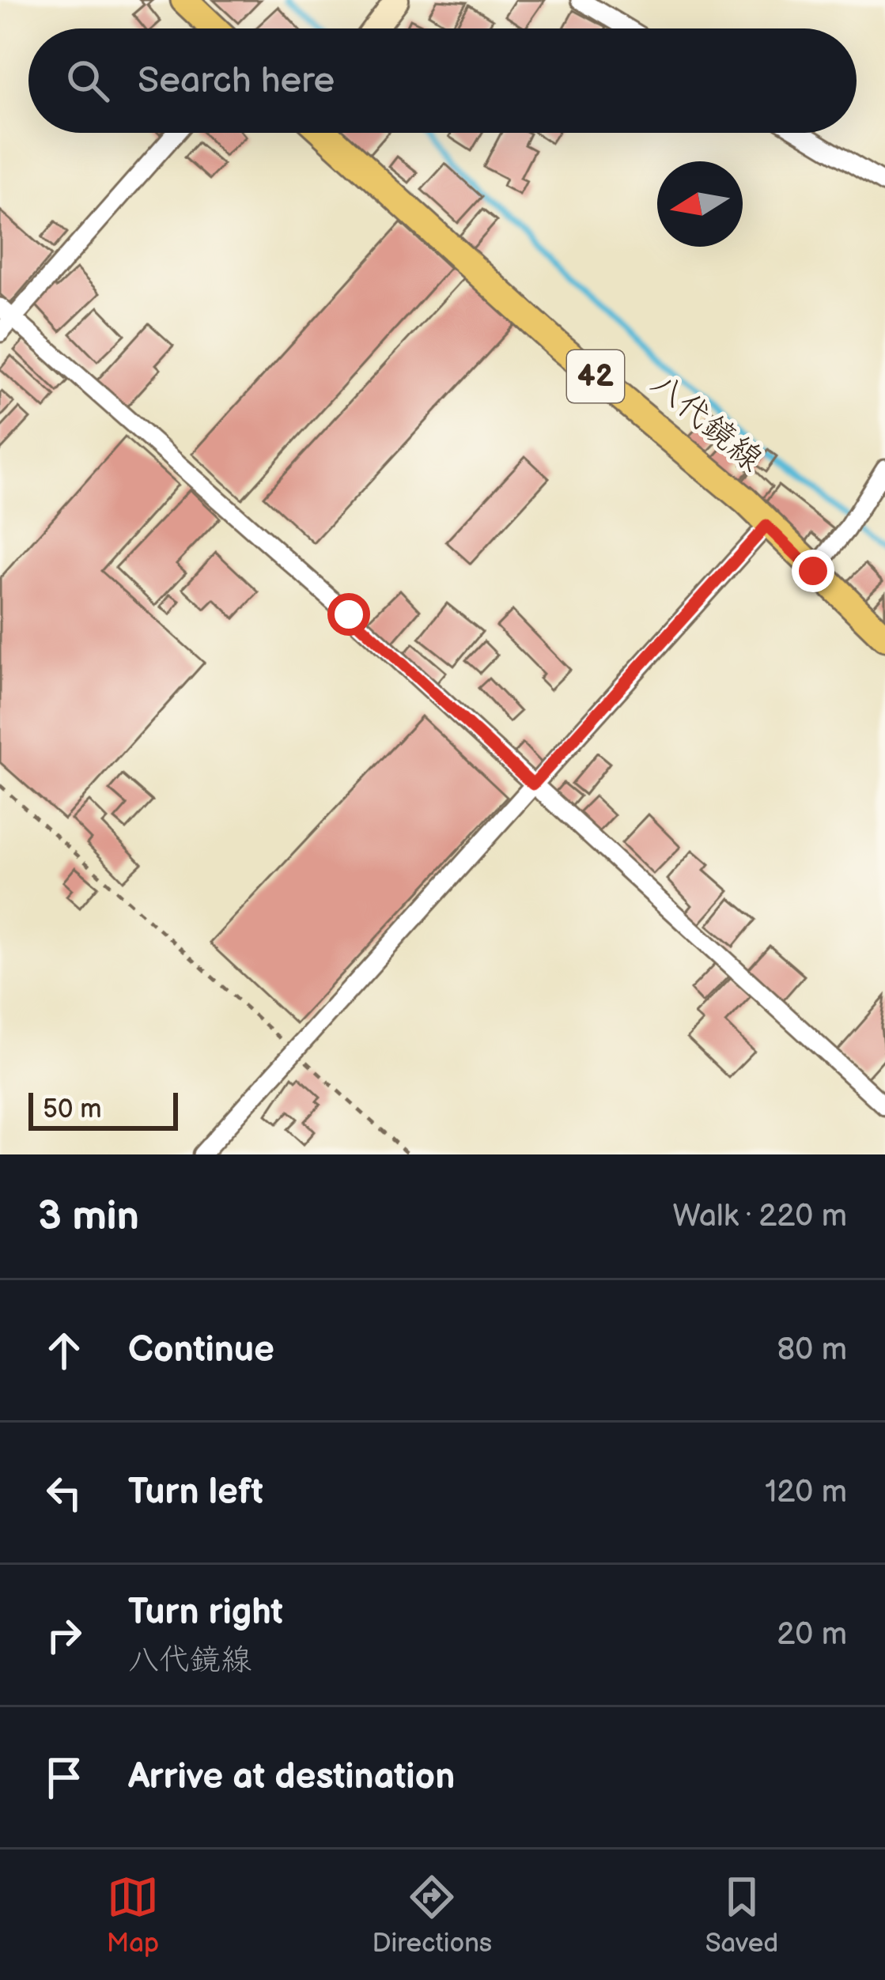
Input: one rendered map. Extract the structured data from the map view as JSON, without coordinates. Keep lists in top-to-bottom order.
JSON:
{
  "streets": {
    "main road": ["42", "八代鏡線"]
  },
  "scale_bar": "50 m",
  "north": "left",
  "page": {
    "search": "Search here",
    "scale": "50 m",
    "heading": ["3 min", "Walk · 220 m"],
    "list": [
      ["Continue", "80 m"],
      ["Turn left", "120 m"],
      ["Turn right", "八代鏡線", "20 m"],
      "Arrive at destination"
    ],
    "nav": ["Map", "Directions", "Saved"]
  }
}
